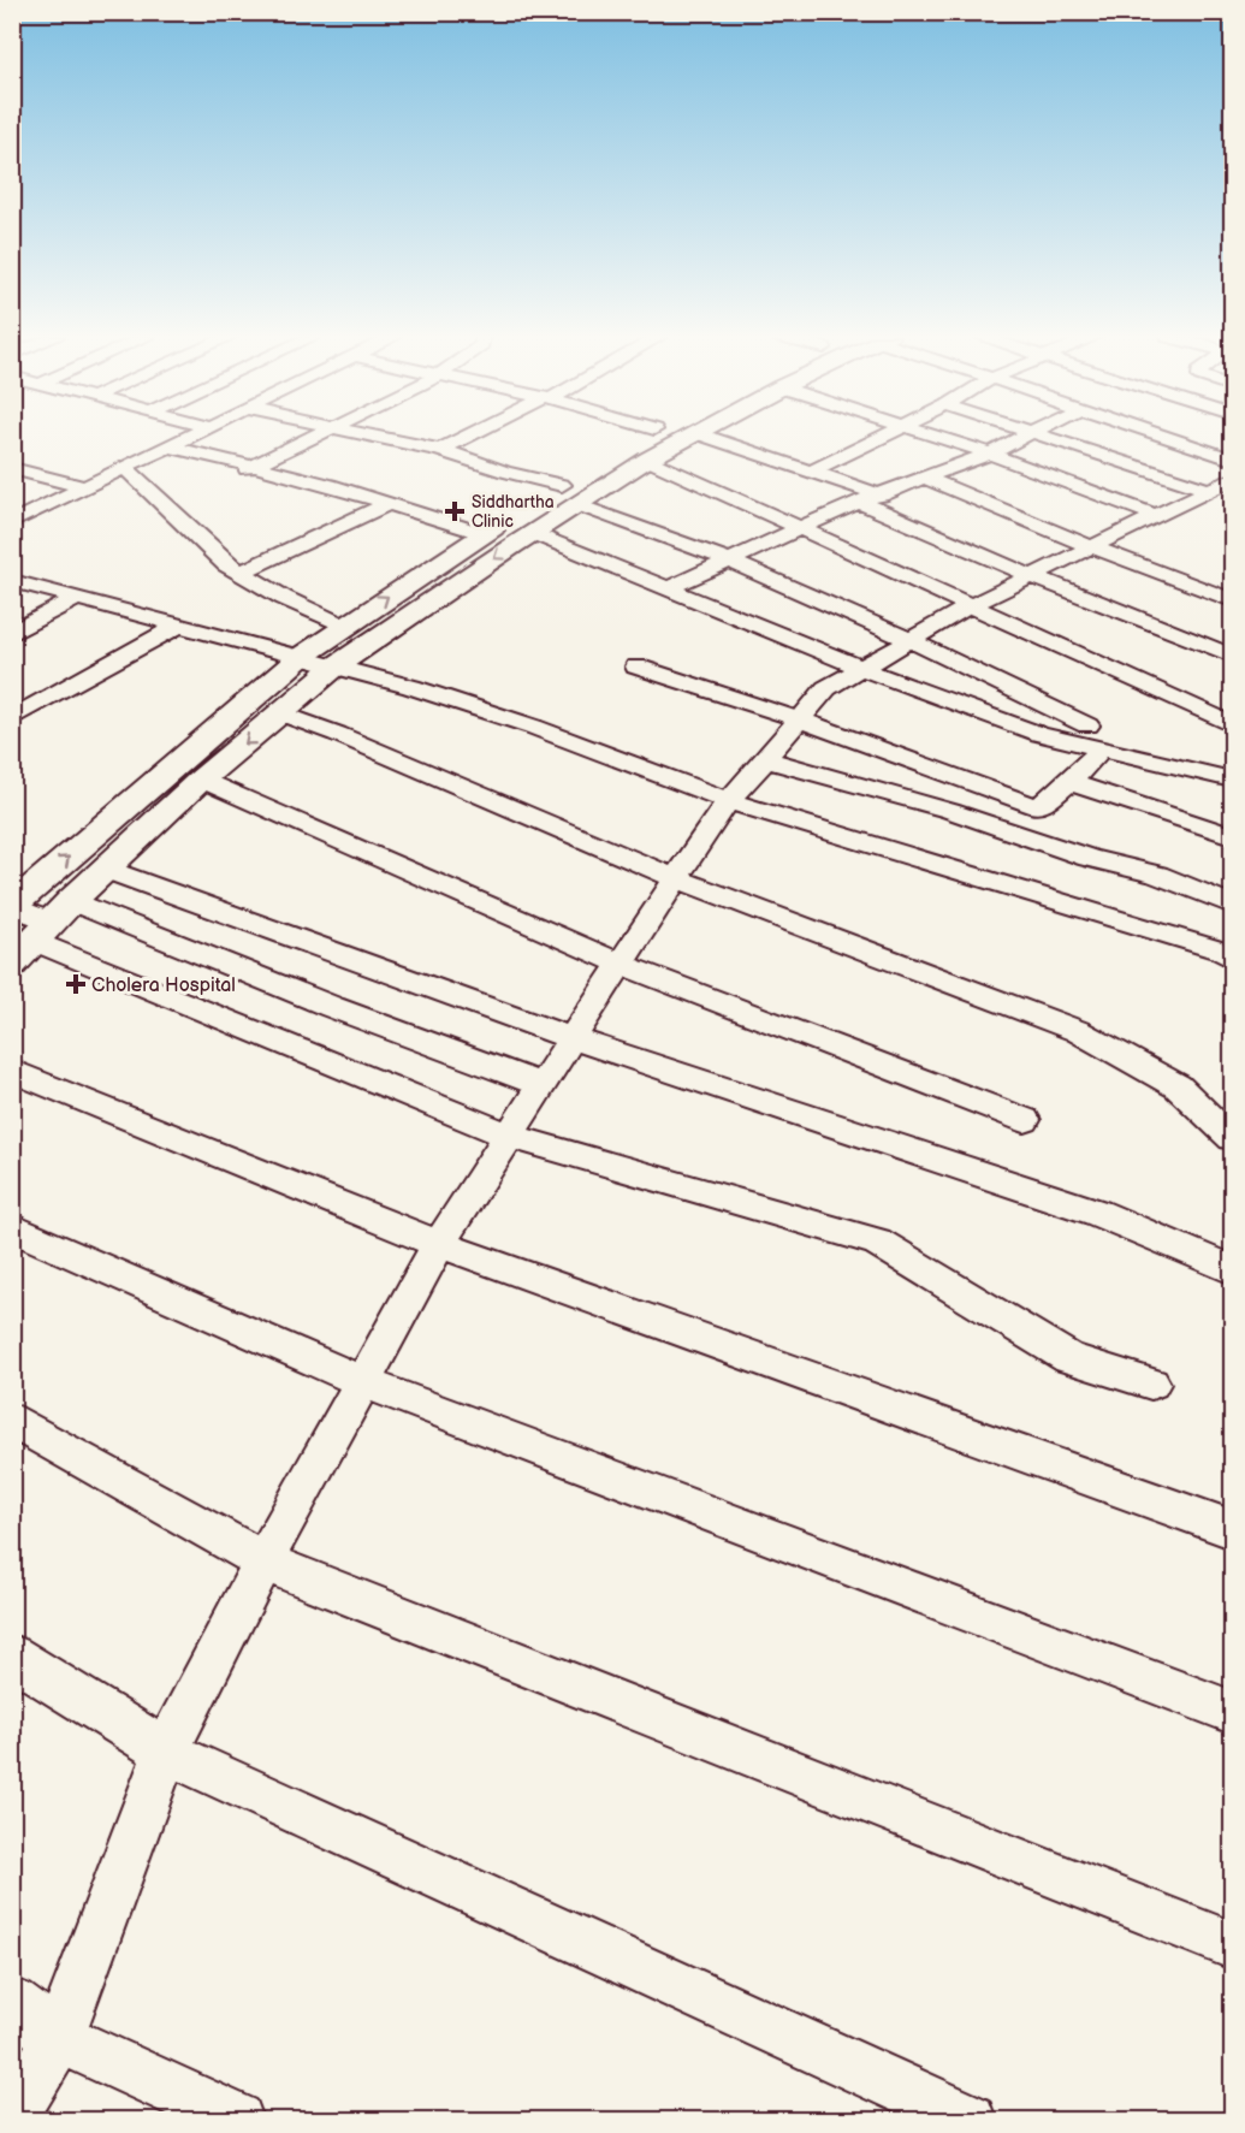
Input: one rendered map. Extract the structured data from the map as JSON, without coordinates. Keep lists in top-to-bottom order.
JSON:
{
  "places": {
    "health": ["Siddhartha Clinic", "Cholera Hospital"]
  }
}
